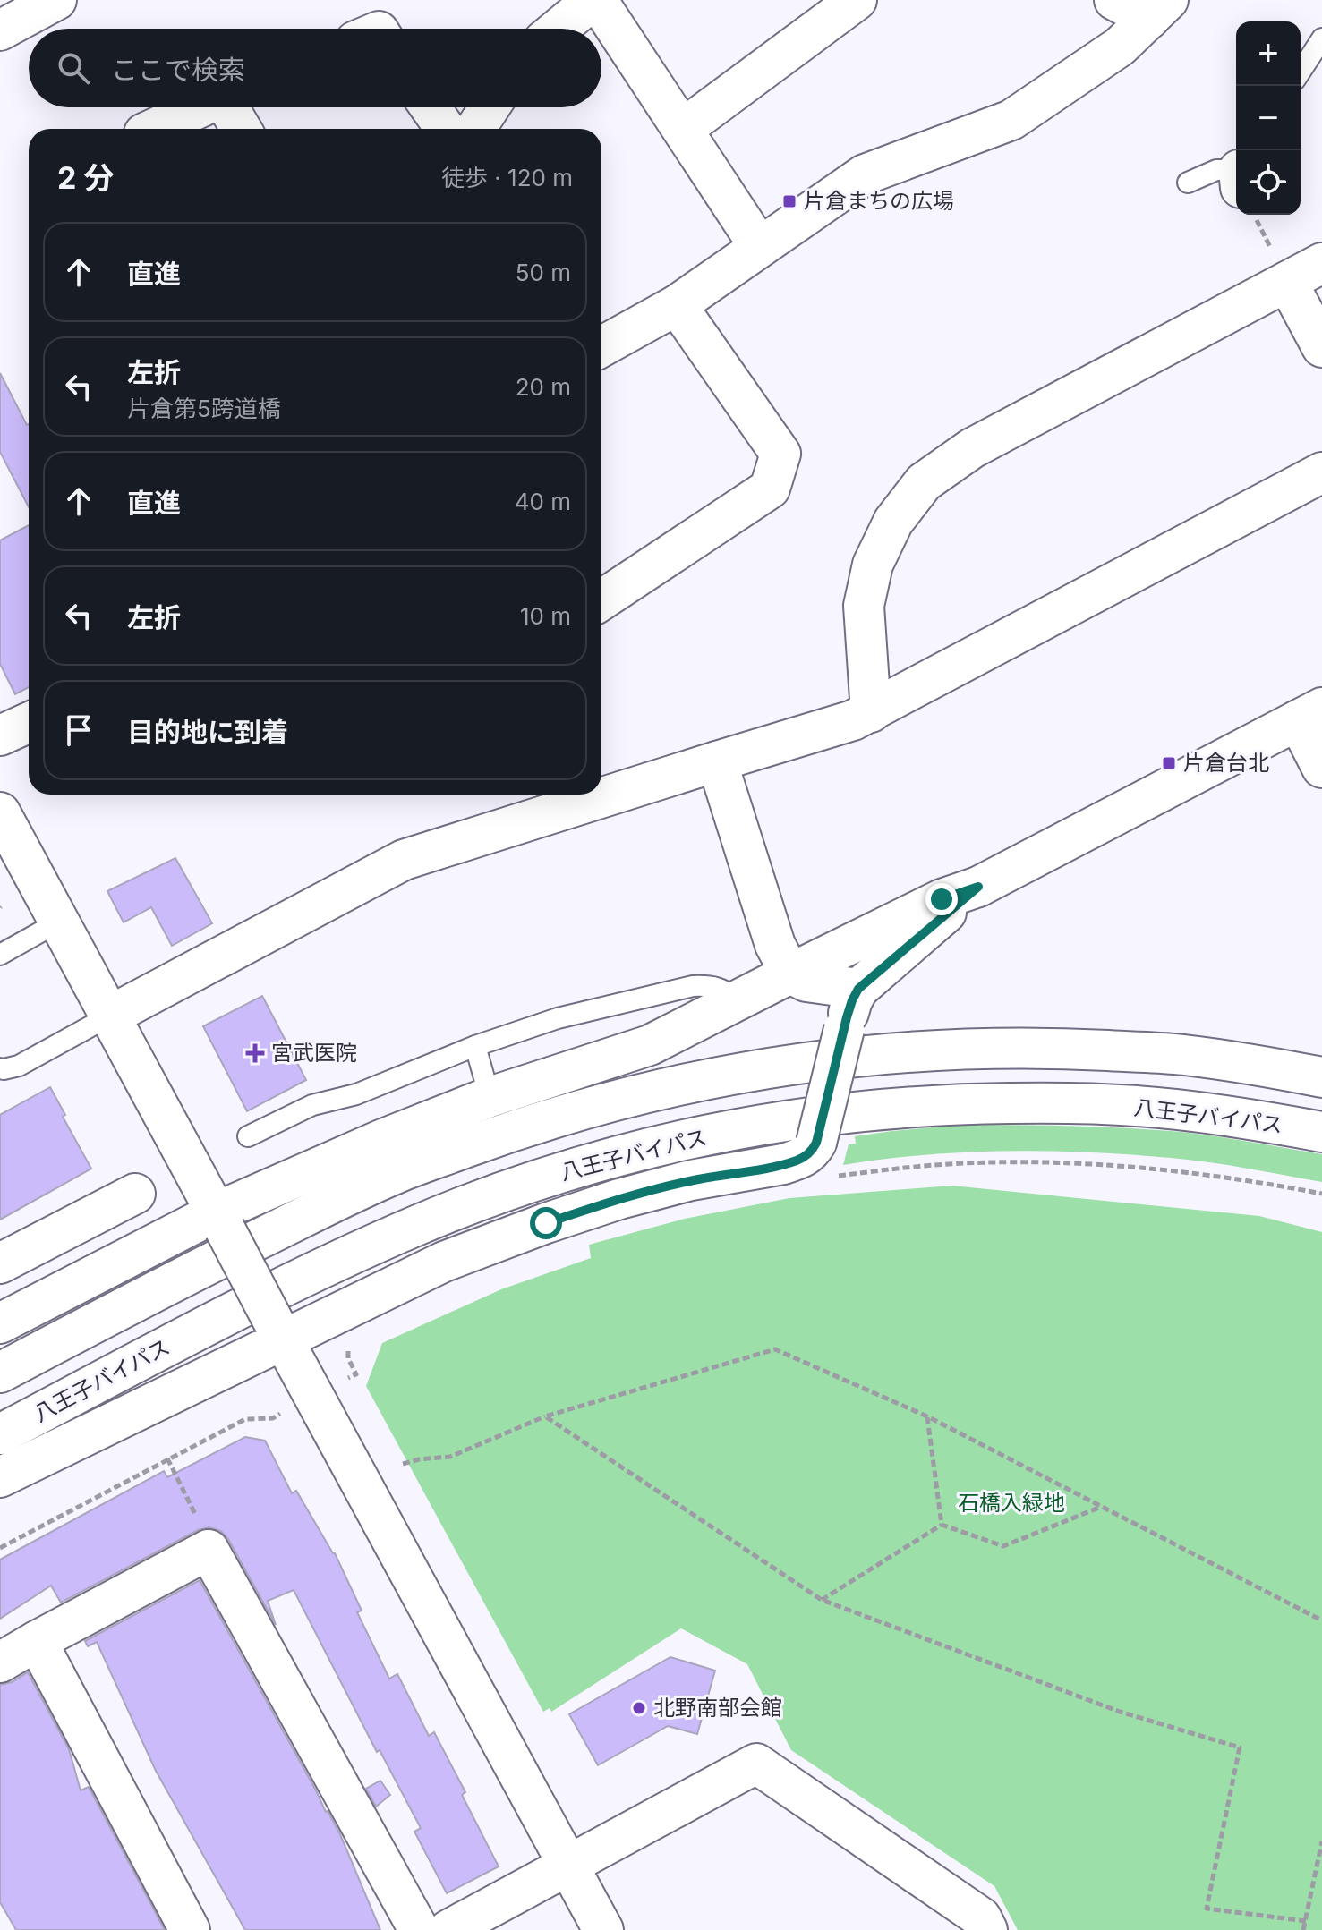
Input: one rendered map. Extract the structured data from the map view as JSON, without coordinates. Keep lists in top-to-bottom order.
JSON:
{
  "streets": {
    "main road": ["八王子バイパス"]
  },
  "parks": ["石橋入緑地"],
  "places": {
    "transit": ["片倉まちの広場", "片倉台北"],
    "health": ["宮武医院"],
    "other": ["北野南部会館"]
  },
  "page": {
    "map_buttons": ["+", "−"],
    "search": "ここで検索",
    "heading": ["2 分", "徒歩 · 120 m"],
    "list": [
      ["直進", "50 m"],
      ["左折", "片倉第5跨道橋", "20 m"],
      ["直進", "40 m"],
      ["左折", "10 m"],
      "目的地に到着"
    ]
  }
}
